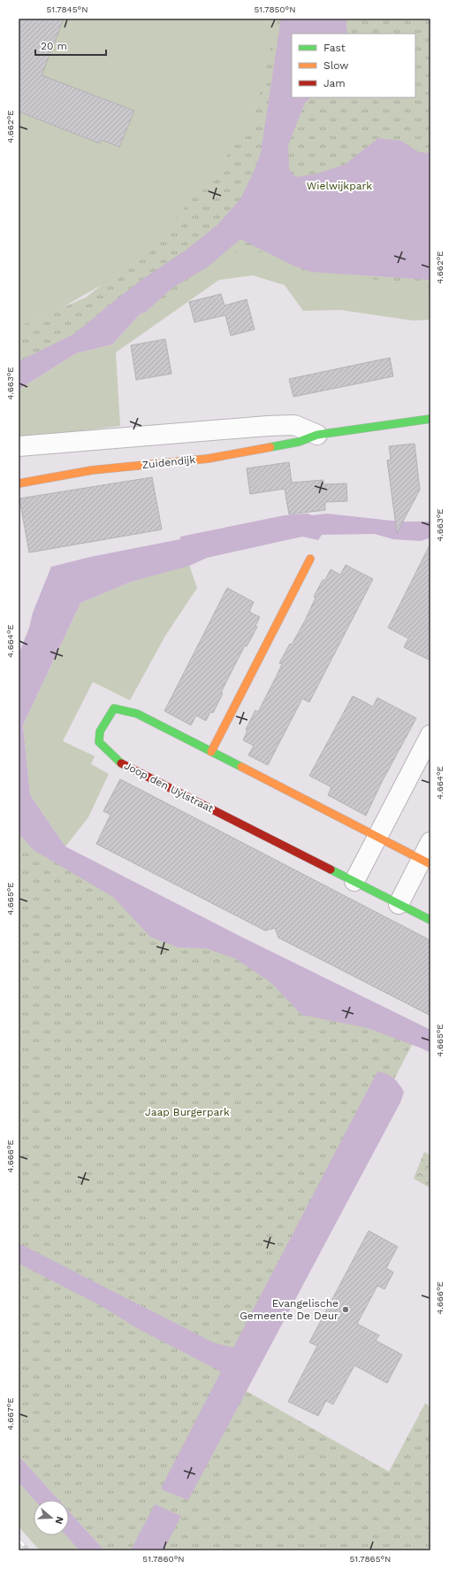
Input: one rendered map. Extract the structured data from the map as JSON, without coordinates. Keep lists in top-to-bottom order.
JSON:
{
  "streets": {
    "street": ["Zuidendijk", "Joop den Uylstraat"]
  },
  "parks": ["Wielwijkpark", "Jaap Burgerpark"],
  "places": ["Evangelische Gemeente De Deur"],
  "legend": ["Fast", "Slow", "Jam"],
  "scale_bar": "20 m",
  "north": "right",
  "coordinates": [
    "51.7845°N",
    "51.7850°N",
    "4.662°E",
    "4.663°E",
    "4.664°E",
    "4.665°E",
    "4.666°E",
    "4.667°E",
    "51.7860°N",
    "51.7865°N"
  ]
}
